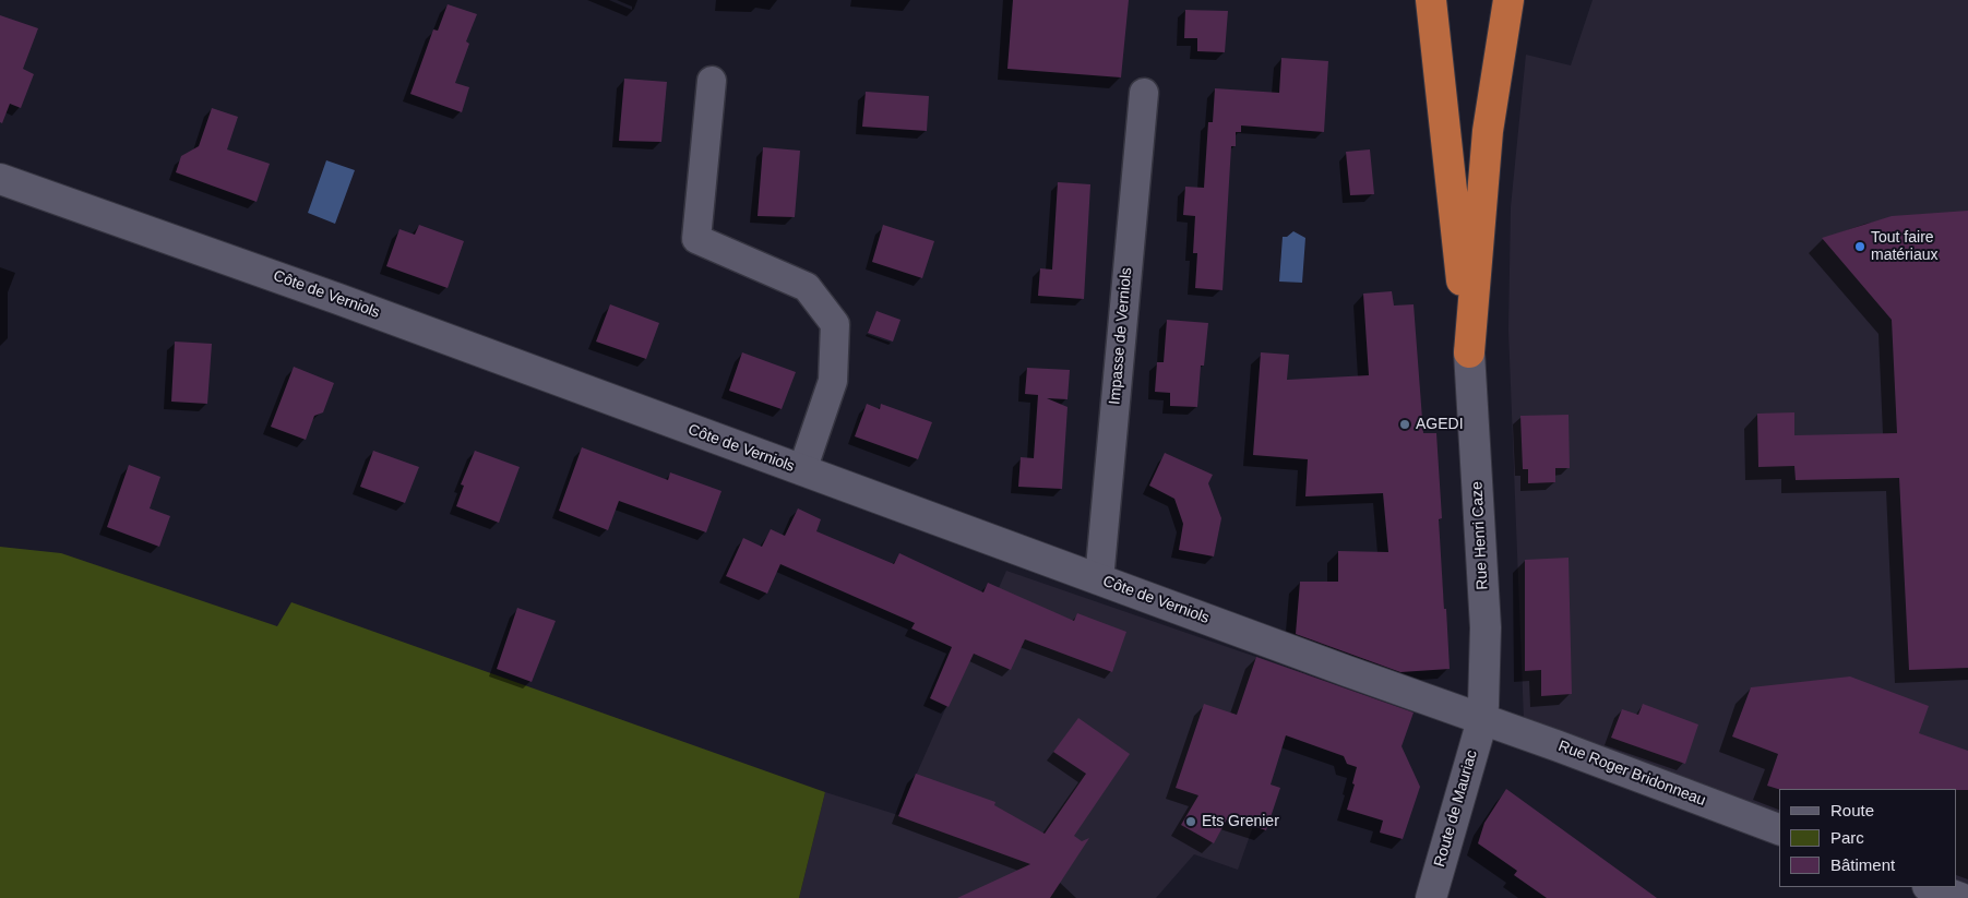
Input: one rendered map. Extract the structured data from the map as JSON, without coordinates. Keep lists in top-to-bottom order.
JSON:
{
  "streets": {
    "street": [
      "Côte de Verniols",
      "Impasse de Verniols",
      "Rue Henri Caze",
      "Rue Roger Bridonneau",
      "Route de Mauriac"
    ]
  },
  "crossings": [
    ["Côte de Verniols", "Impasse de Verniols"],
    ["Côte de Verniols", "Rue Henri Caze"],
    ["Côte de Verniols", "Rue Roger Bridonneau"],
    ["Côte de Verniols", "Route de Mauriac"],
    ["Rue Henri Caze", "Rue Roger Bridonneau"],
    ["Rue Henri Caze", "Route de Mauriac"],
    ["Rue Roger Bridonneau", "Route de Mauriac"]
  ],
  "places": ["Tout faire matériaux", "AGEDI", "Ets Grenier"],
  "legend": ["Route", "Parc", "Bâtiment"]
}
